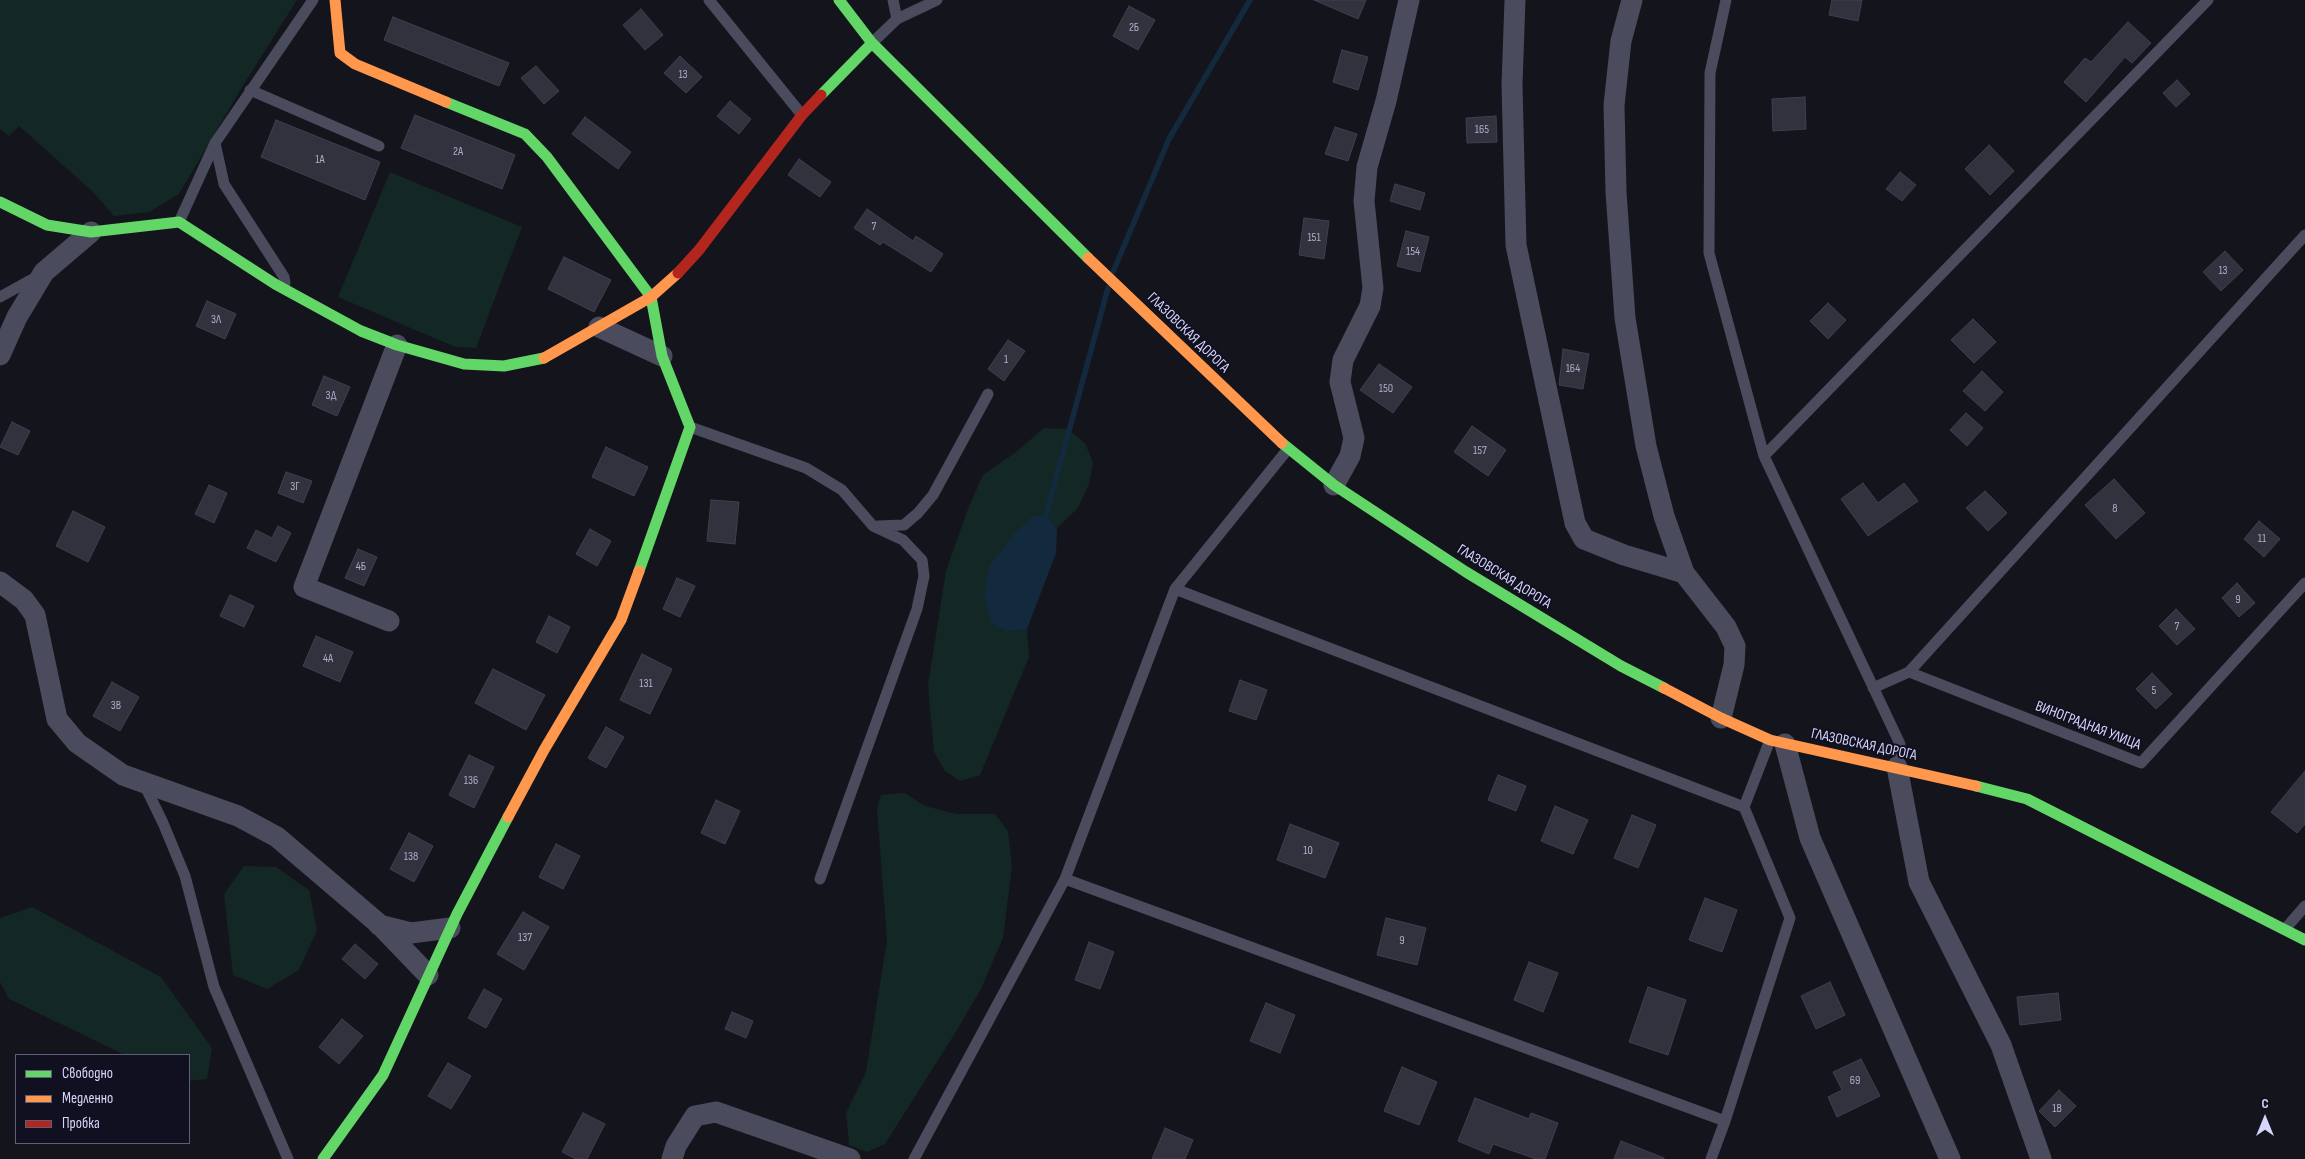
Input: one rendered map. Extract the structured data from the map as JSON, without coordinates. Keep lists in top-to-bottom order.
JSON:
{
  "streets": {
    "street": ["ГЛАЗОВСКАЯ ДОРОГА"],
    "lane": ["ВИНОГРАДНАЯ УЛИЦА"]
  },
  "house_numbers": [
    "2Б",
    "13",
    "165",
    "2А",
    "1А",
    "7",
    "151",
    "154",
    "13",
    "3Л",
    "1",
    "164",
    "150",
    "3Д",
    "157",
    "3Г",
    "8",
    "11",
    "4Б",
    "9",
    "7",
    "4А",
    "131",
    "5",
    "3В",
    "136",
    "10",
    "138",
    "137",
    "9",
    "69",
    "1В"
  ],
  "legend": ["Свободно", "Медленно", "Пробка"],
  "north": "top"
}
